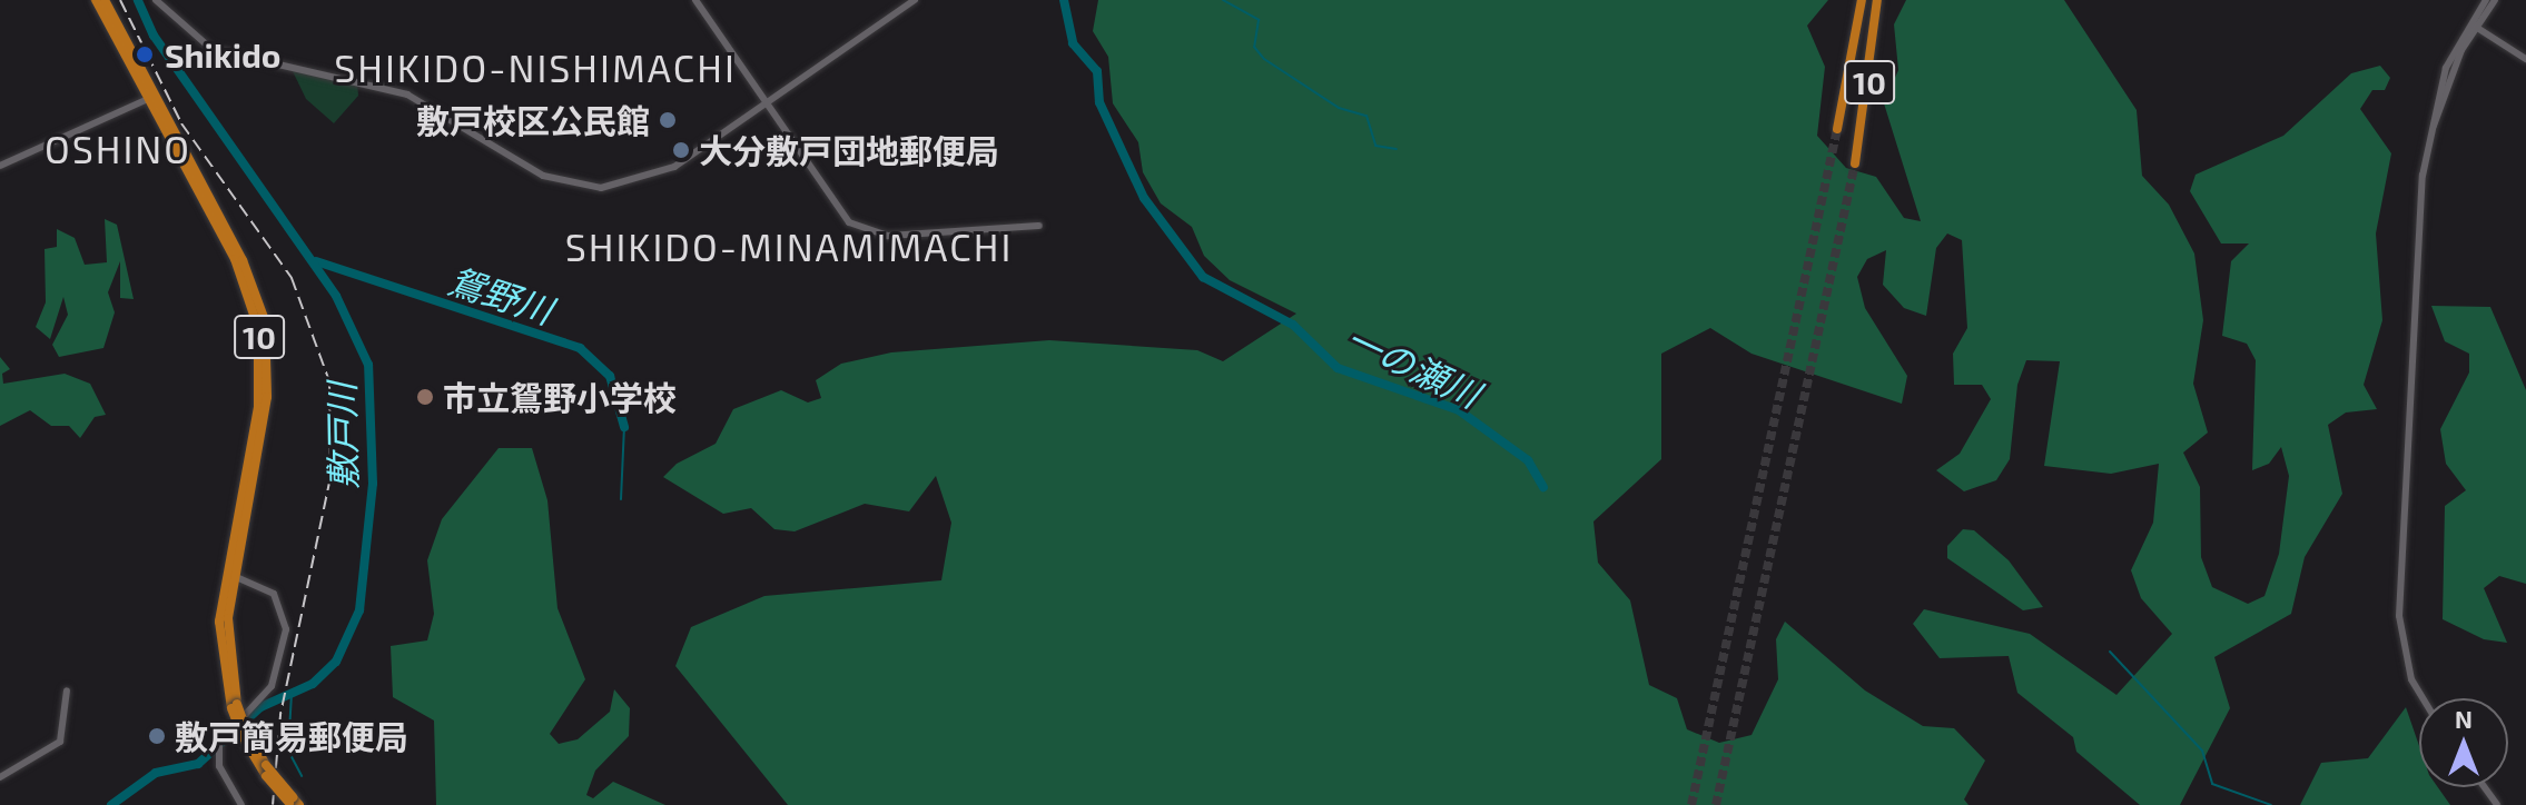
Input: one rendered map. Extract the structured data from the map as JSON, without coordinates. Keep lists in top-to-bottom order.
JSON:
{
  "streets": {
    "highway": ["10"]
  },
  "districts": ["SHIKIDO-NISHIMACHI", "OSHINO", "SHIKIDO-MINAMIMACHI"],
  "water": ["鴛野川", "一の瀬川", "敷戸川"],
  "places": [
    "Shikido",
    "敷戸校区公民館",
    "大分敷戸団地郵便局",
    "市立鴛野小学校",
    "敷戸簡易郵便局"
  ],
  "north": "top"
}
